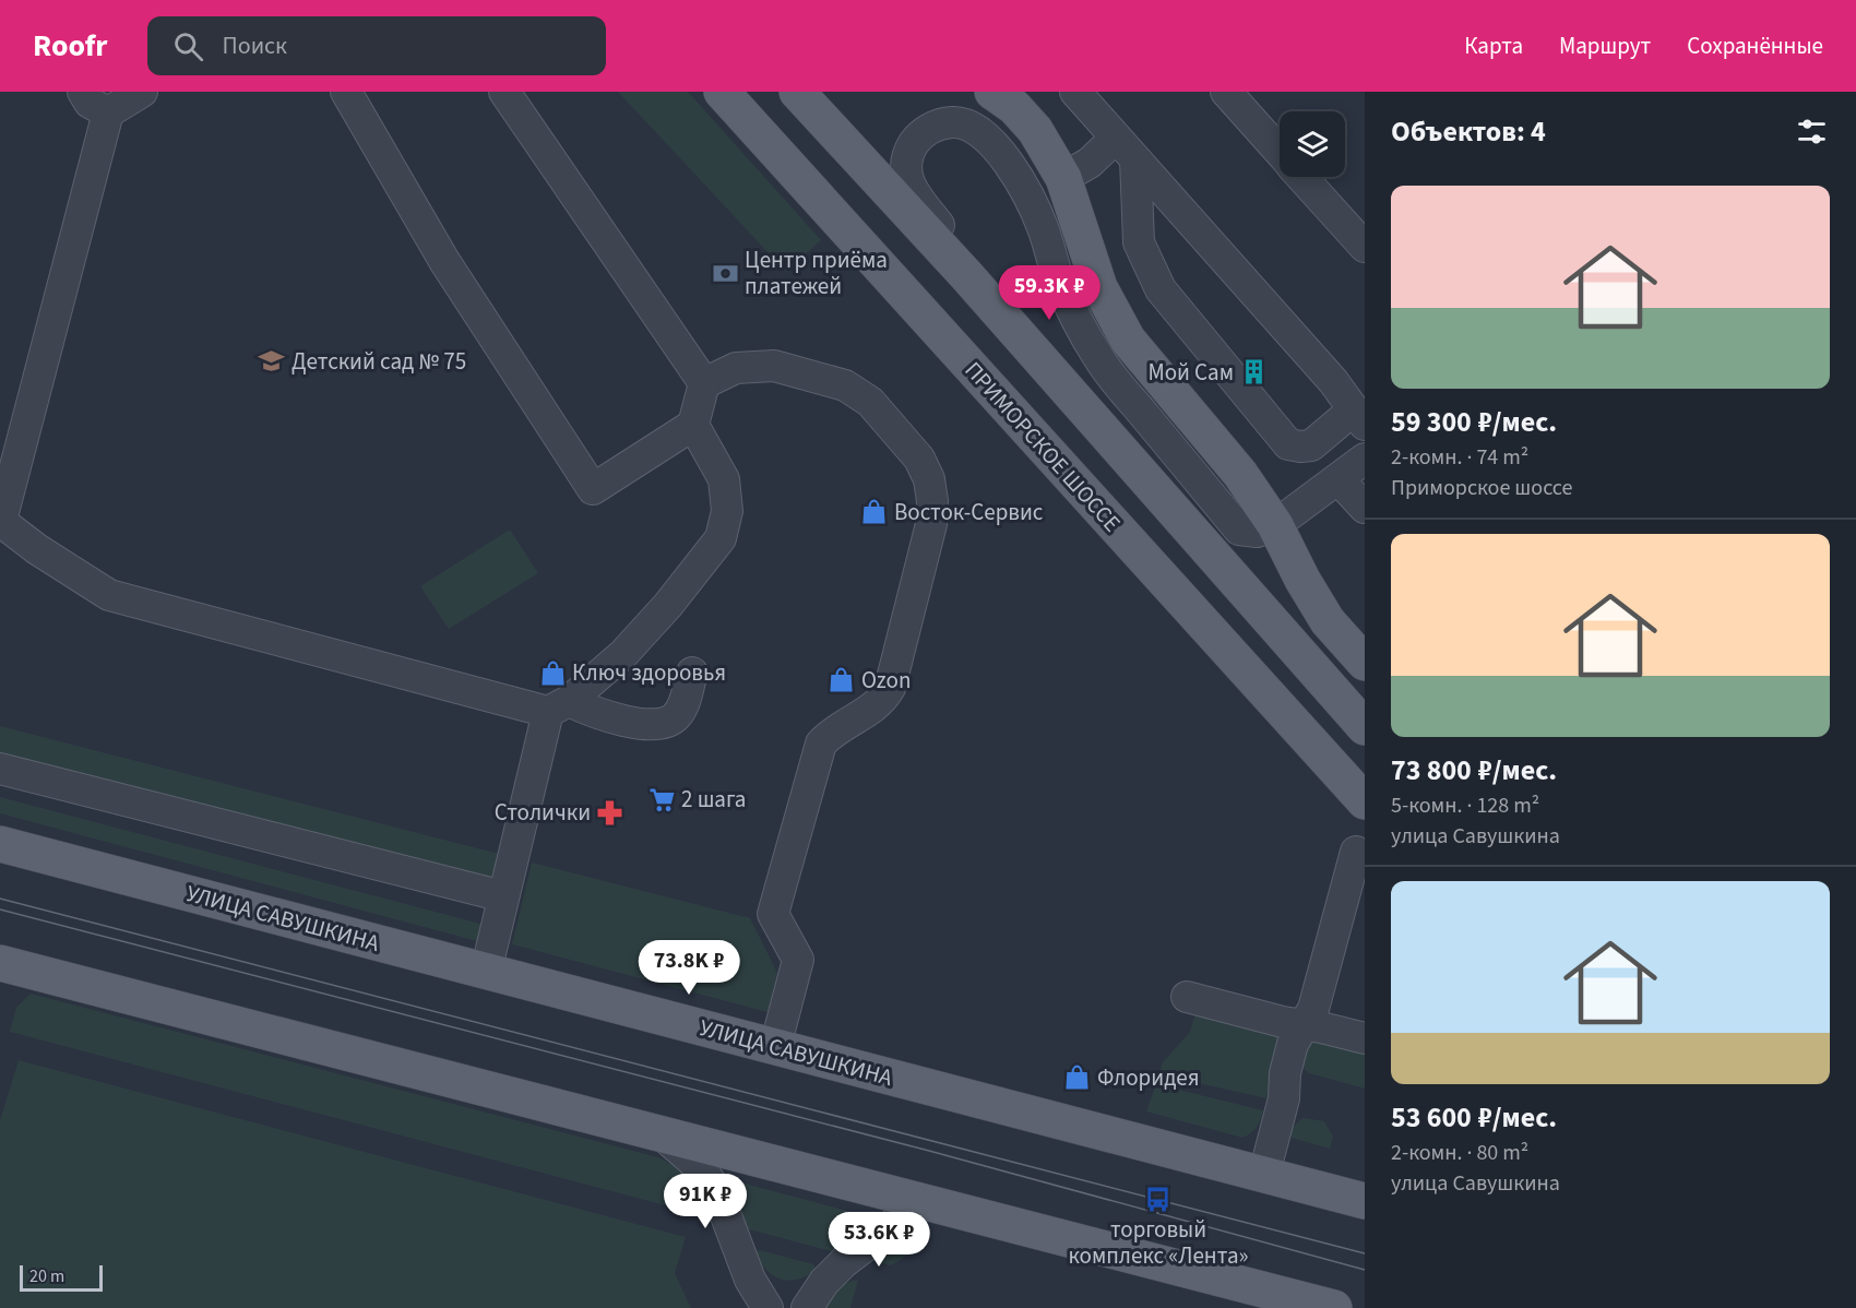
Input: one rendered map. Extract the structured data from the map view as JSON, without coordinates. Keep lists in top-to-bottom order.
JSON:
{
  "streets": {
    "main road": ["ПРИМОРСКОЕ ШОССЕ", "УЛИЦА САВУШКИНА"]
  },
  "places": {
    "bank": ["Центр приёма платежей"],
    "school or university": ["Детский сад № 75"],
    "building": ["Мой Сам"],
    "shop": [
      "Восток-Сервис",
      "Ключ здоровья",
      "Ozon",
      "Флоридея"
    ],
    "supermarket": ["2 шага"],
    "pharmacy": ["Столички"],
    "bus stop": ["торговый комплекс «Лента»"]
  },
  "scale_bar": "20 m",
  "page": {
    "header": "Roofr",
    "search": "Поиск",
    "nav": ["Карта", "Маршрут", "Сохранённые"],
    "heading": "Объектов: 4",
    "list": [
      {
        "name": "59 300 ₽/мес.",
        "note": "2-комн. · 74 m² · Приморское шоссе"
      },
      {
        "name": "73 800 ₽/мес.",
        "note": "5-комн. · 128 m² · улица Савушкина"
      },
      {
        "name": "53 600 ₽/мес.",
        "note": "2-комн. · 80 m² · улица Савушкина"
      }
    ],
    "price": [
      "59.3K ₽",
      "73.8K ₽",
      "91K ₽",
      "53.6K ₽"
    ],
    "scale": "20 m"
  }
}
